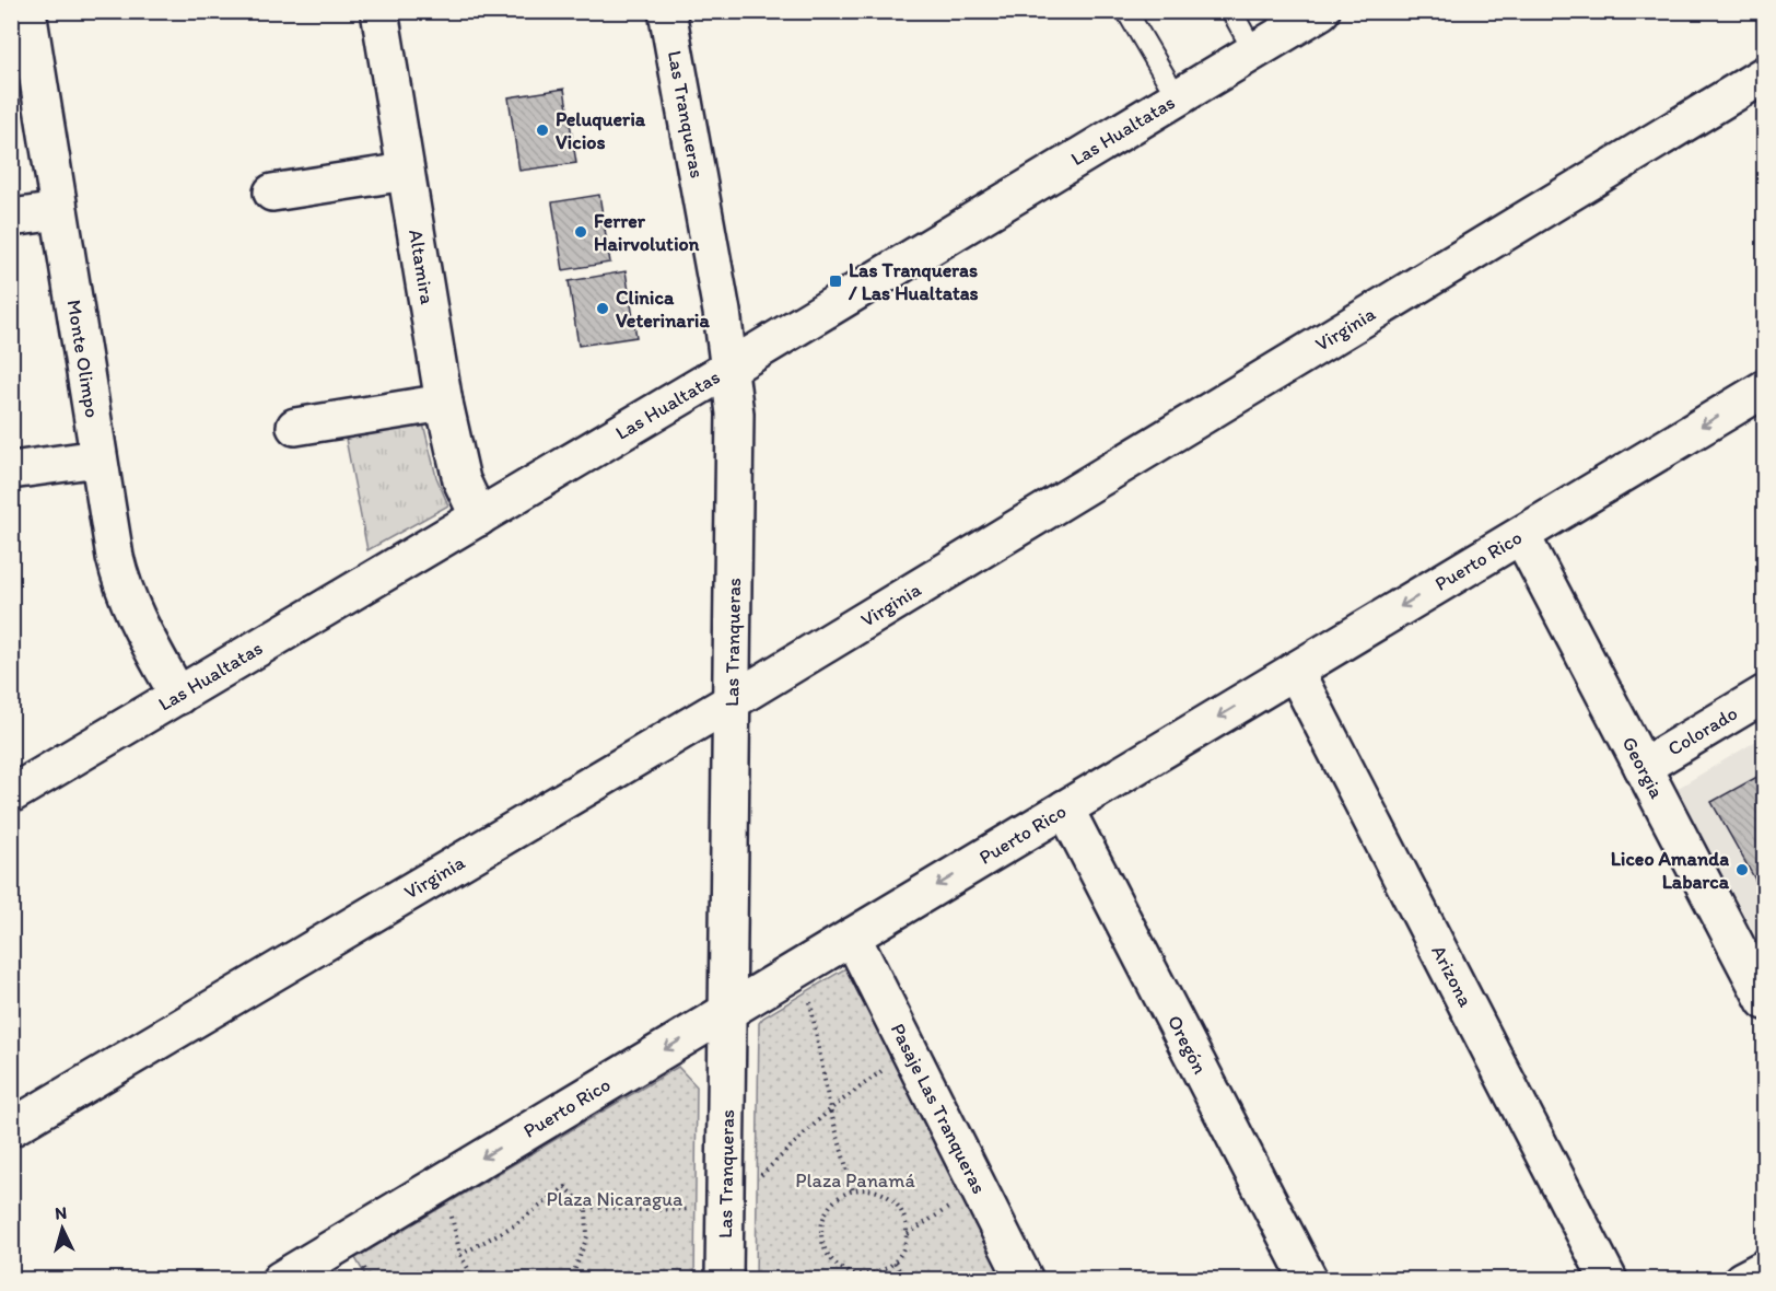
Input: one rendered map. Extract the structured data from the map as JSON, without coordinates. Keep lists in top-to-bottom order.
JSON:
{
  "streets": {
    "street": [
      "Las Tranqueras",
      "Las Hualtatas",
      "Altamira",
      "Virginia",
      "Monte Olimpo",
      "Puerto Rico",
      "Colorado",
      "Georgia",
      "Arizona",
      "Oregón",
      "Pasaje Las Tranqueras"
    ]
  },
  "crossings": [
    ["Las Tranqueras", "Las Hualtatas"],
    ["Las Tranqueras", "Virginia"],
    ["Las Tranqueras", "Puerto Rico"],
    ["Las Hualtatas", "Altamira"],
    ["Las Hualtatas", "Monte Olimpo"],
    ["Puerto Rico", "Georgia"],
    ["Puerto Rico", "Arizona"],
    ["Puerto Rico", "Oregón"],
    ["Puerto Rico", "Pasaje Las Tranqueras"],
    ["Colorado", "Georgia"]
  ],
  "one_way": ["Puerto Rico"],
  "parks": ["Plaza Panamá", "Plaza Nicaragua"],
  "places": {
    "other": [
      "Peluqueria Vicios",
      "Ferrer Hairvolution",
      "Clinica Veterinaria",
      "Liceo Amanda Labarca"
    ],
    "transit": ["Las Tranqueras / Las Hualtatas"]
  },
  "north": "top"
}
